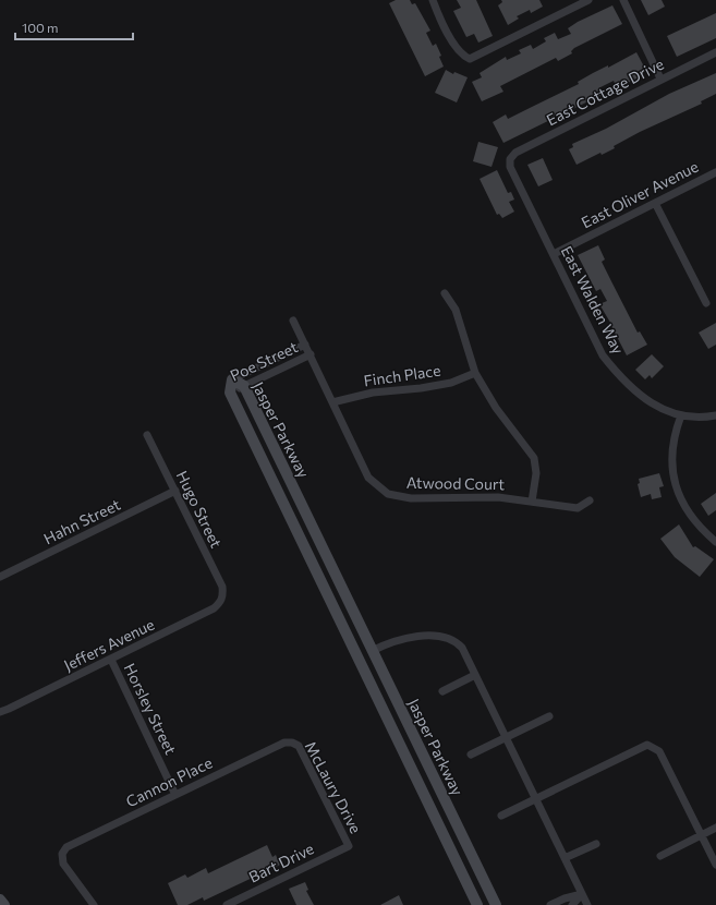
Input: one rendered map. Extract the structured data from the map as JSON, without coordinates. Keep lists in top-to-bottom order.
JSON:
{
  "streets": {
    "street": [
      "East Cottage Drive",
      "East Oliver Avenue",
      "East Walden Way",
      "Poe Street",
      "Finch Place",
      "Jasper Parkway",
      "Atwood Court",
      "Hugo Street",
      "Hahn Street",
      "Jeffers Avenue",
      "Horsley Street",
      "Cannon Place",
      "McLaury Drive",
      "Bart Drive"
    ]
  },
  "crossings": [
    ["East Cottage Drive", "East Walden Way"],
    ["East Oliver Avenue", "East Walden Way"],
    ["Poe Street", "Jasper Parkway"],
    ["Poe Street", "Atwood Court"],
    ["Finch Place", "Atwood Court"],
    ["Hugo Street", "Hahn Street"],
    ["Hugo Street", "Jeffers Avenue"],
    ["Jeffers Avenue", "Horsley Street"],
    ["Horsley Street", "Cannon Place"],
    ["Cannon Place", "McLaury Drive"],
    ["McLaury Drive", "Bart Drive"]
  ],
  "scale_bar": "100 m"
}
